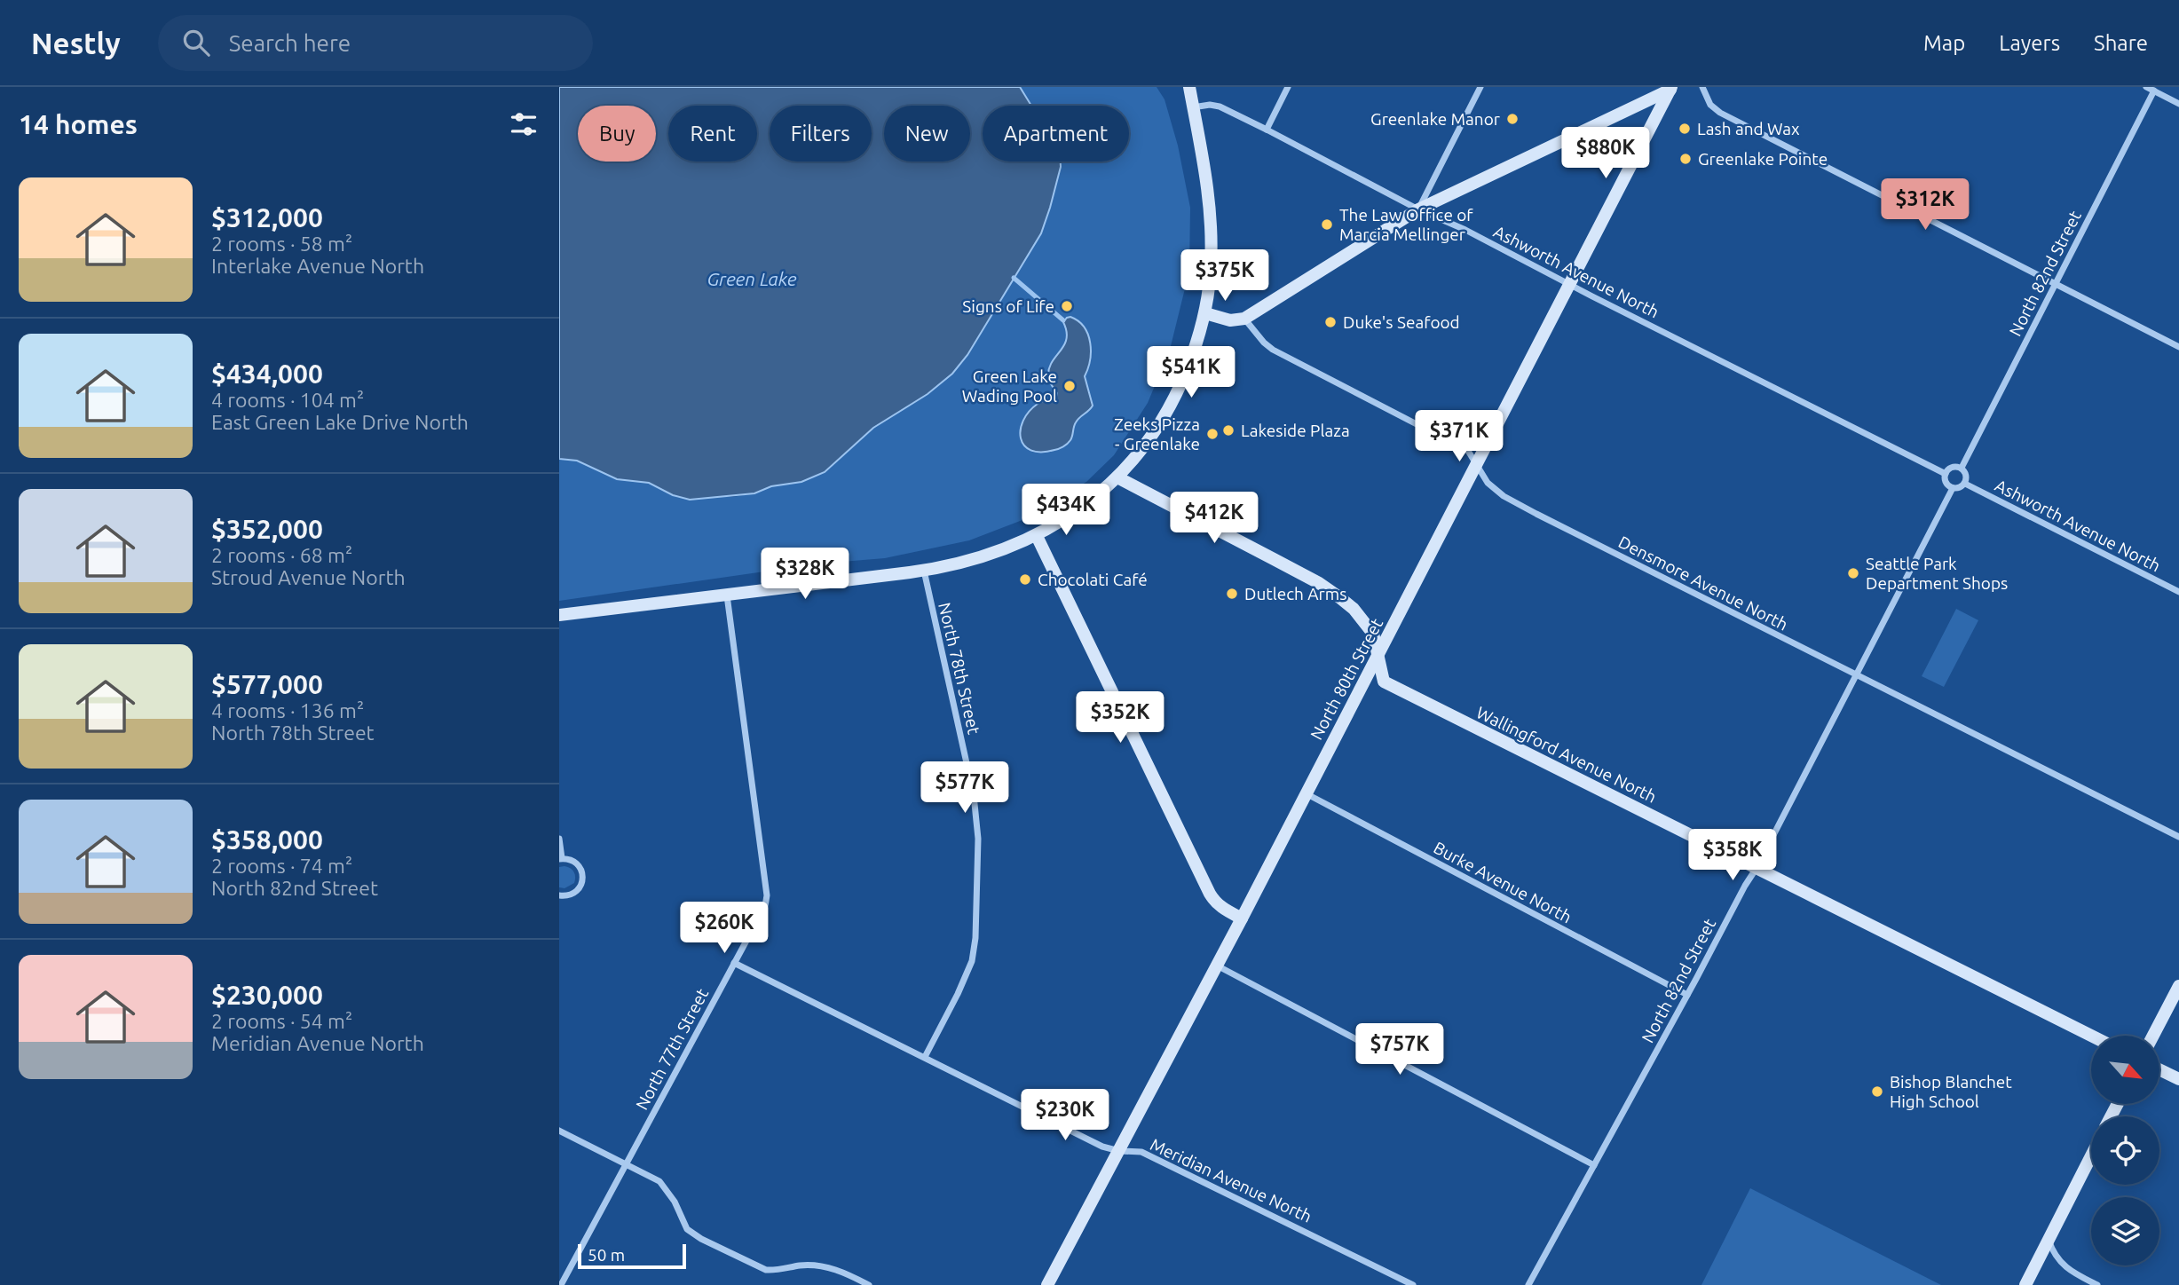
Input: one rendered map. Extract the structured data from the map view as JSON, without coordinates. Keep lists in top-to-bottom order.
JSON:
{
  "streets": {
    "street": [
      "Ashworth Avenue North",
      "North 82nd Street",
      "Densmore Avenue North",
      "North 78th Street",
      "North 80th Street",
      "Wallingford Avenue North",
      "Burke Avenue North",
      "North 77th Street",
      "Meridian Avenue North"
    ]
  },
  "crossings": [
    ["Ashworth Avenue North", "North 82nd Street"],
    ["Ashworth Avenue North", "North 80th Street"],
    ["North 82nd Street", "Densmore Avenue North"],
    ["North 82nd Street", "Wallingford Avenue North"],
    ["North 82nd Street", "Burke Avenue North"],
    ["Densmore Avenue North", "North 80th Street"],
    ["North 78th Street", "Meridian Avenue North"],
    ["North 80th Street", "Wallingford Avenue North"],
    ["North 80th Street", "Burke Avenue North"],
    ["North 80th Street", "Meridian Avenue North"],
    ["North 77th Street", "Meridian Avenue North"]
  ],
  "water": ["Green Lake"],
  "places": [
    "Greenlake Manor",
    "Lash and Wax",
    "Greenlake Pointe",
    "The Law Office of Marcia Mellinger",
    "Signs of Life",
    "Duke's Seafood",
    "Green Lake Wading Pool",
    "Lakeside Plaza",
    "Zeeks Pizza - Greenlake",
    "Seattle Park Department Shops",
    "Chocolati Café",
    "Dutlech Arms",
    "Bishop Blanchet High School"
  ],
  "scale_bar": "50 m",
  "north": "bottom right",
  "page": {
    "header": "Nestly",
    "search": "Search here",
    "nav": ["Map", "Layers", "Share"],
    "heading": "14 homes",
    "chip": [
      "Buy",
      "Rent",
      "Filters",
      "New",
      "Apartment"
    ],
    "price": [
      "$880K",
      "$312K",
      "$375K",
      "$541K",
      "$371K",
      "$434K",
      "$412K",
      "$328K",
      "$352K",
      "$577K",
      "$358K",
      "$260K",
      "$757K",
      "$230K"
    ],
    "list": [
      {
        "name": "$312,000",
        "note": "2 rooms · 58 m² · Interlake Avenue North"
      },
      {
        "name": "$434,000",
        "note": "4 rooms · 104 m² · East Green Lake Drive North"
      },
      {
        "name": "$352,000",
        "note": "2 rooms · 68 m² · Stroud Avenue North"
      },
      {
        "name": "$577,000",
        "note": "4 rooms · 136 m² · North 78th Street"
      },
      {
        "name": "$358,000",
        "note": "2 rooms · 74 m² · North 82nd Street"
      },
      {
        "name": "$230,000",
        "note": "2 rooms · 54 m² · Meridian Avenue North"
      }
    ],
    "scale": "50 m"
  }
}
